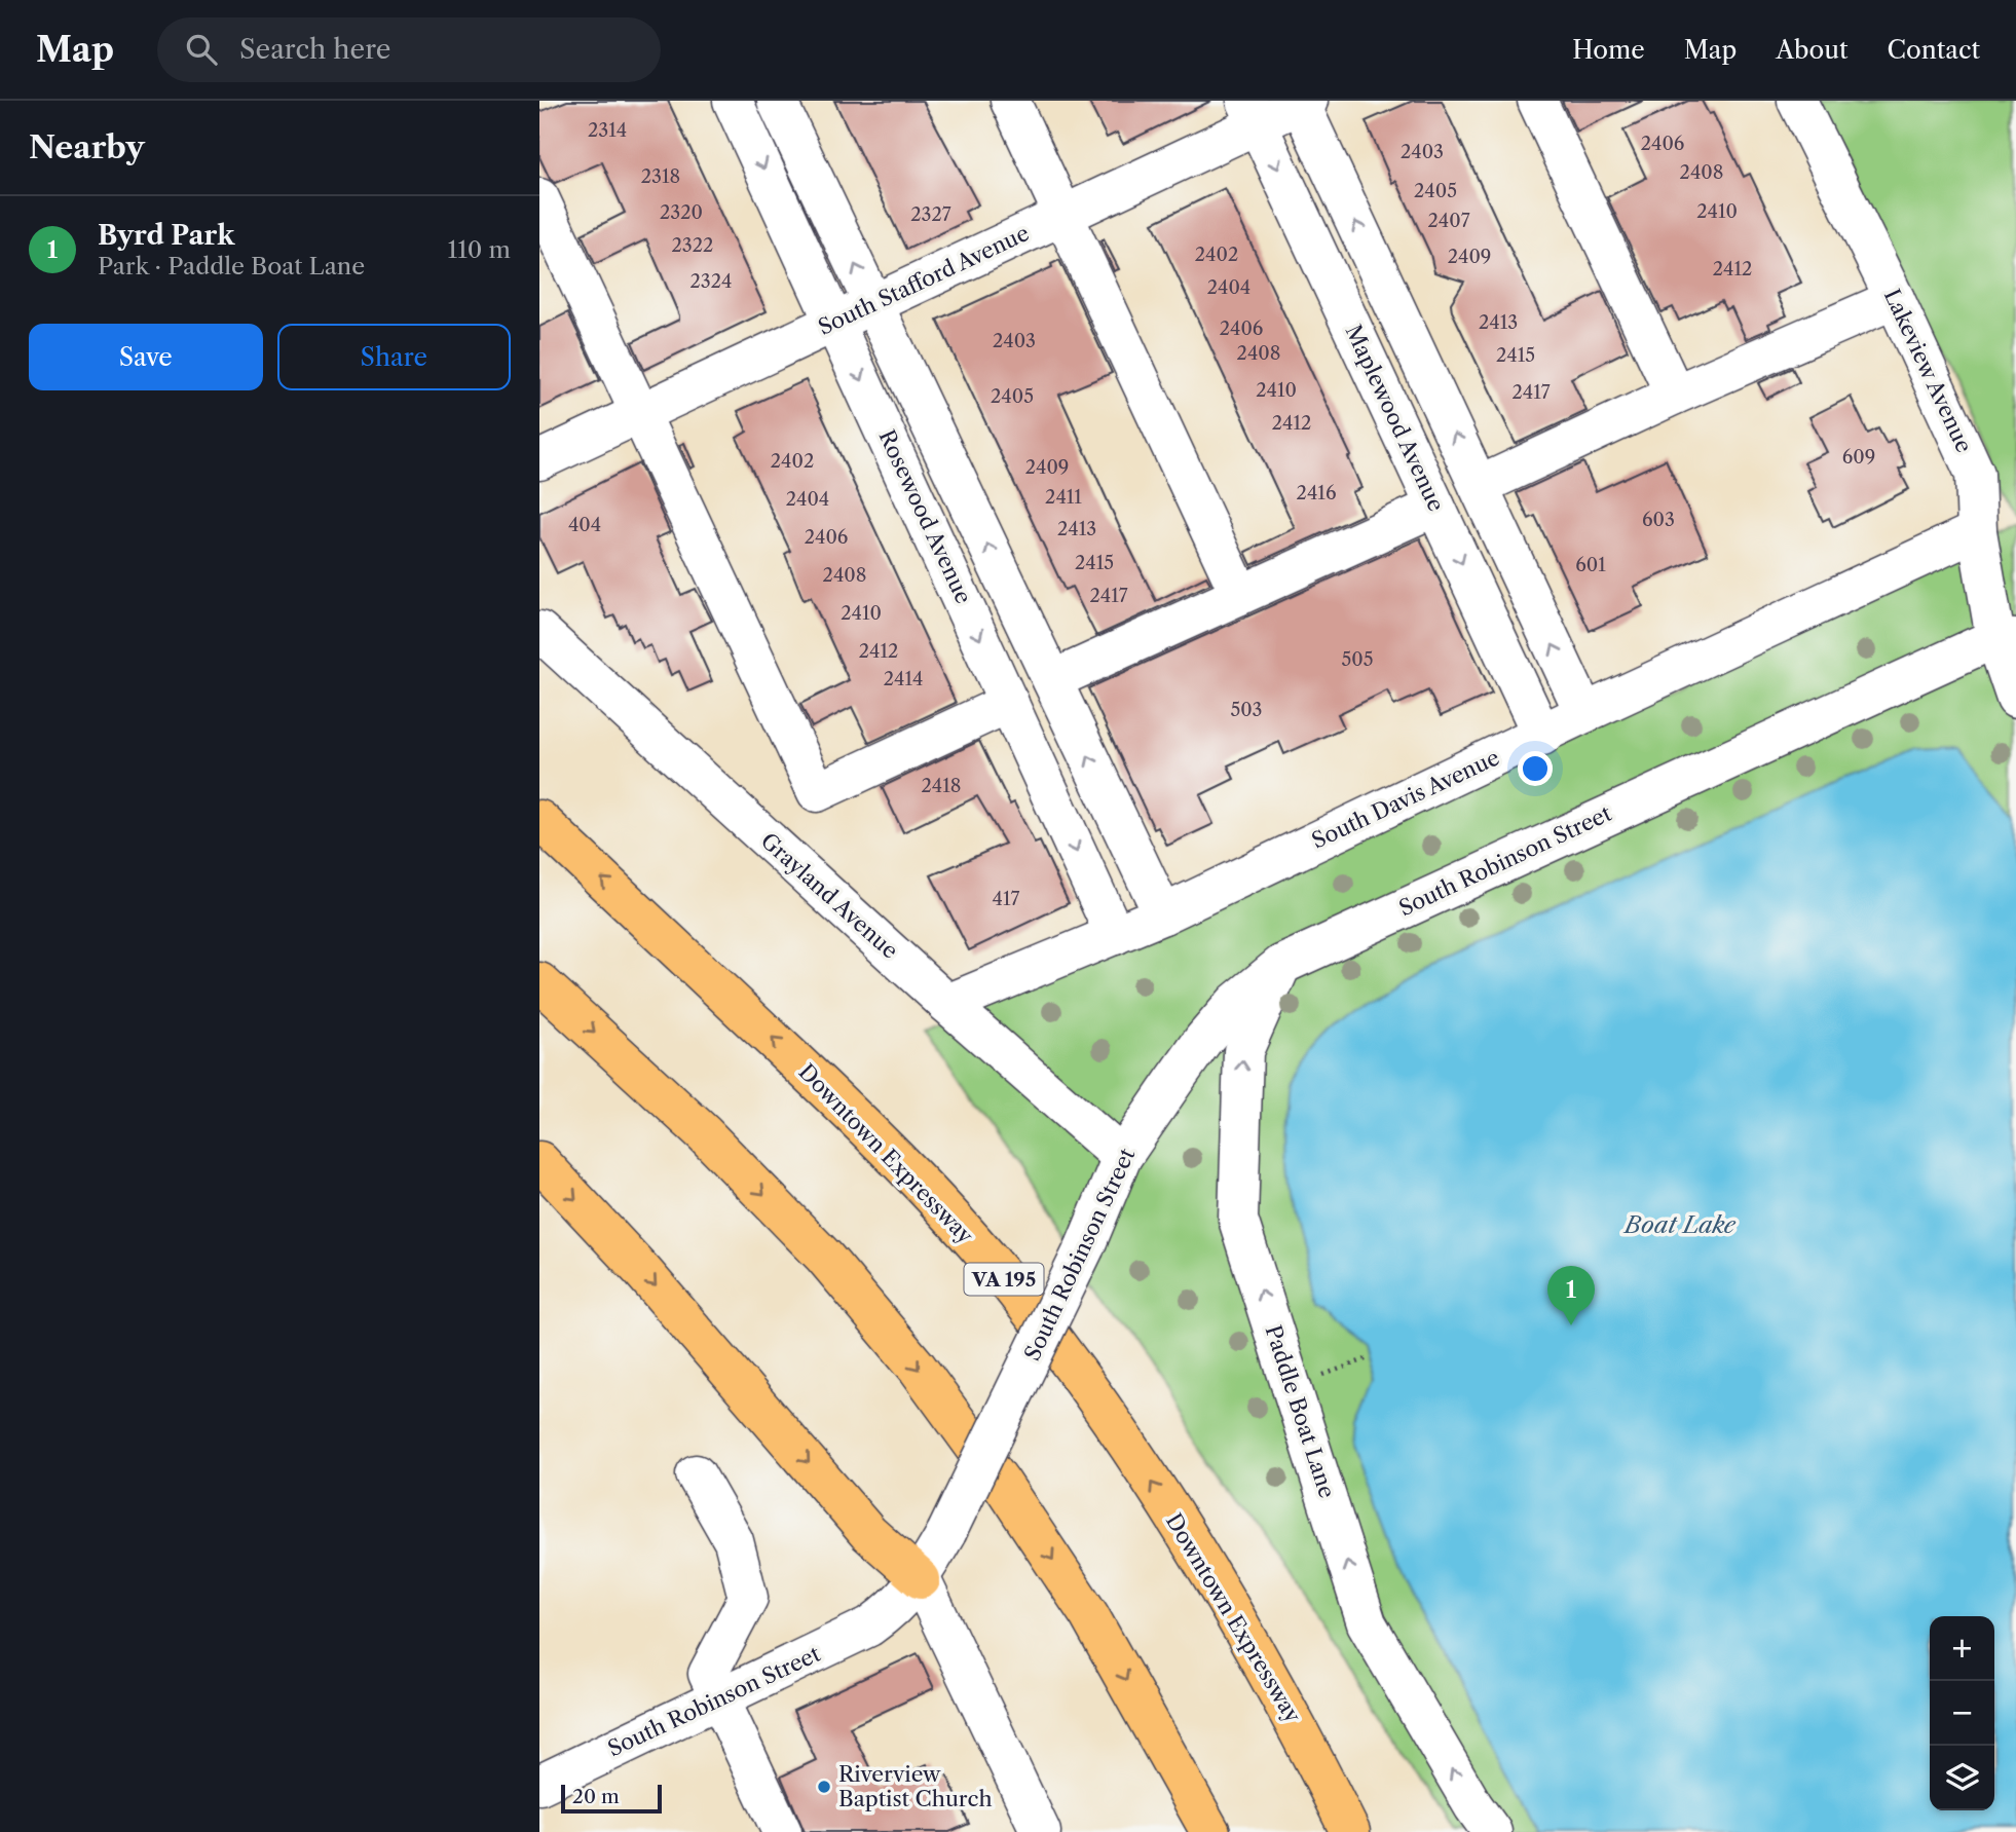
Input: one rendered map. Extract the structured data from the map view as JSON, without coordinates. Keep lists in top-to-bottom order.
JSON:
{
  "streets": {
    "highway": ["Downtown Expressway", "VA 195"],
    "street": [
      "South Stafford Avenue",
      "Lakeview Avenue",
      "Maplewood Avenue",
      "Rosewood Avenue",
      "South Davis Avenue",
      "South Robinson Street",
      "Grayland Avenue",
      "Paddle Boat Lane"
    ]
  },
  "crossings": [
    ["South Stafford Avenue", "Maplewood Avenue"],
    ["South Stafford Avenue", "Rosewood Avenue"],
    ["Lakeview Avenue", "South Davis Avenue"],
    ["Lakeview Avenue", "South Robinson Street"],
    ["Maplewood Avenue", "South Davis Avenue"],
    ["Rosewood Avenue", "South Davis Avenue"],
    ["South Davis Avenue", "Grayland Avenue"],
    ["South Robinson Street", "Grayland Avenue"],
    ["South Robinson Street", "Paddle Boat Lane"]
  ],
  "one_way": ["Paddle Boat Lane"],
  "water": ["Boat Lake"],
  "places": ["Riverview Baptist Church"],
  "house_numbers": [
    "2314",
    "2406",
    "2403",
    "2408",
    "2318",
    "2405",
    "2410",
    "2320",
    "2327",
    "2407",
    "2322",
    "2402",
    "2409",
    "2412",
    "2324",
    "2404",
    "2413",
    "2406",
    "2403",
    "2408",
    "2415",
    "2410",
    "2417",
    "2405",
    "2412",
    "609",
    "2402",
    "2409",
    "2416",
    "2411",
    "2404",
    "603",
    "404",
    "2413",
    "2406",
    "2415",
    "601",
    "2408",
    "2417",
    "2410",
    "2412",
    "505",
    "2414",
    "503",
    "2418",
    "417"
  ],
  "scale_bar": "20 m",
  "page": {
    "header": "Map",
    "search": "Search here",
    "nav": [
      "Home",
      "Map",
      "About",
      "Contact"
    ],
    "heading": "Nearby",
    "list": [
      {
        "mark": "1",
        "name": "Byrd Park",
        "note": "Park · Paddle Boat Lane",
        "value": "110 m"
      }
    ],
    "buttons": ["Save", "Share"],
    "pins": "1",
    "map_buttons": ["+", "−"],
    "scale": "20 m"
  }
}
